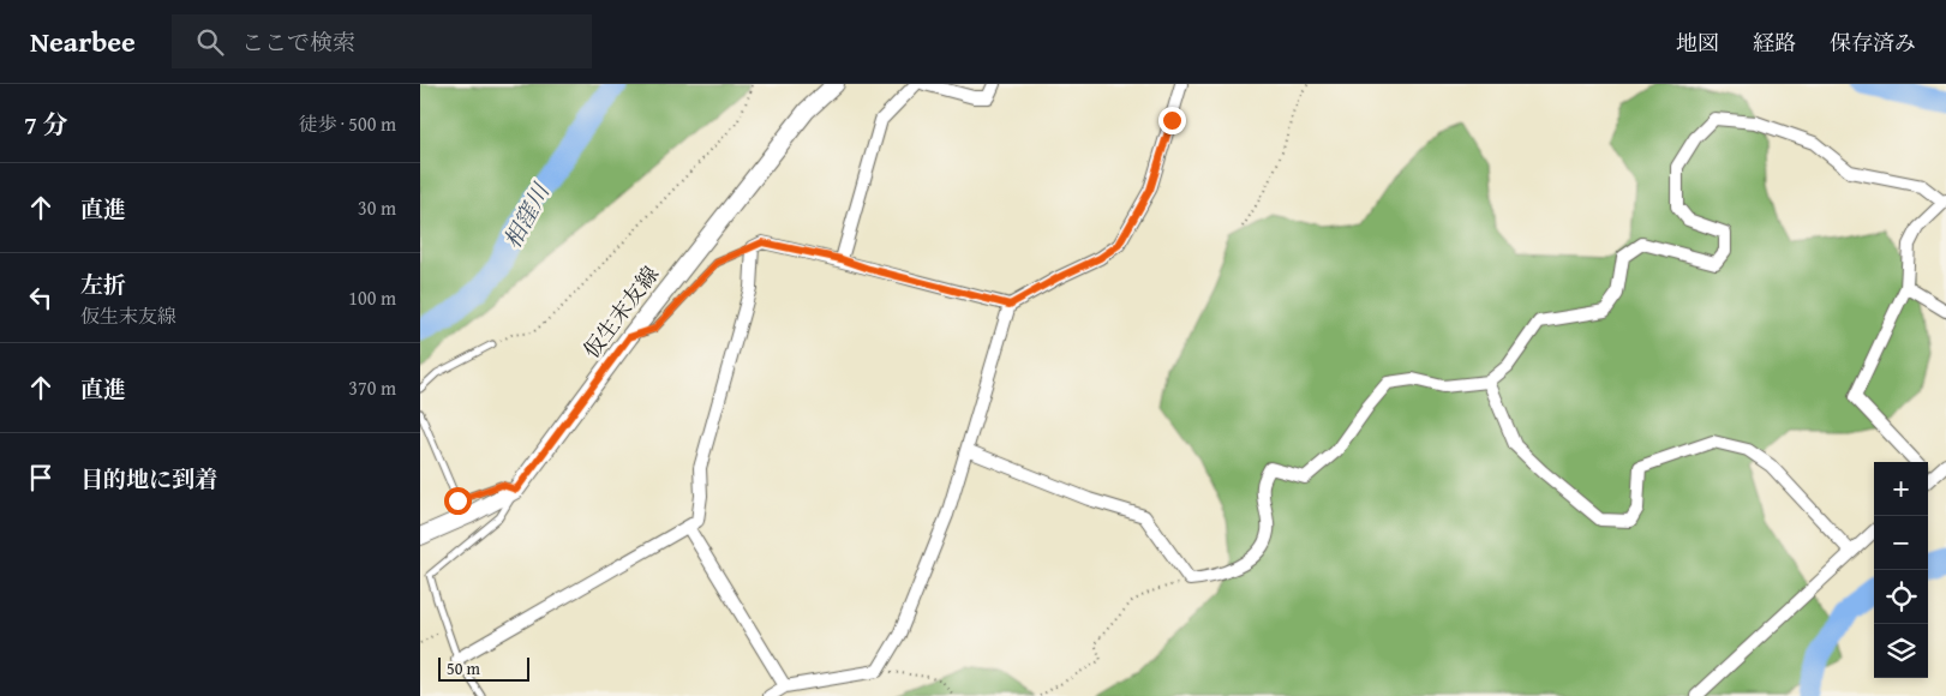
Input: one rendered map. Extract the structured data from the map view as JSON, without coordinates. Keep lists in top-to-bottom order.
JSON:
{
  "streets": {
    "main road": ["仮生末友線"]
  },
  "water": ["相窪川"],
  "scale_bar": "50 m",
  "page": {
    "header": "Nearbee",
    "search": "ここで検索",
    "nav": ["地図", "経路", "保存済み"],
    "heading": ["7 分", "徒歩 · 500 m"],
    "list": [
      ["直進", "30 m"],
      ["左折", "仮生末友線", "100 m"],
      ["直進", "370 m"],
      "目的地に到着"
    ],
    "map_buttons": ["+", "−"],
    "scale": "50 m"
  }
}
